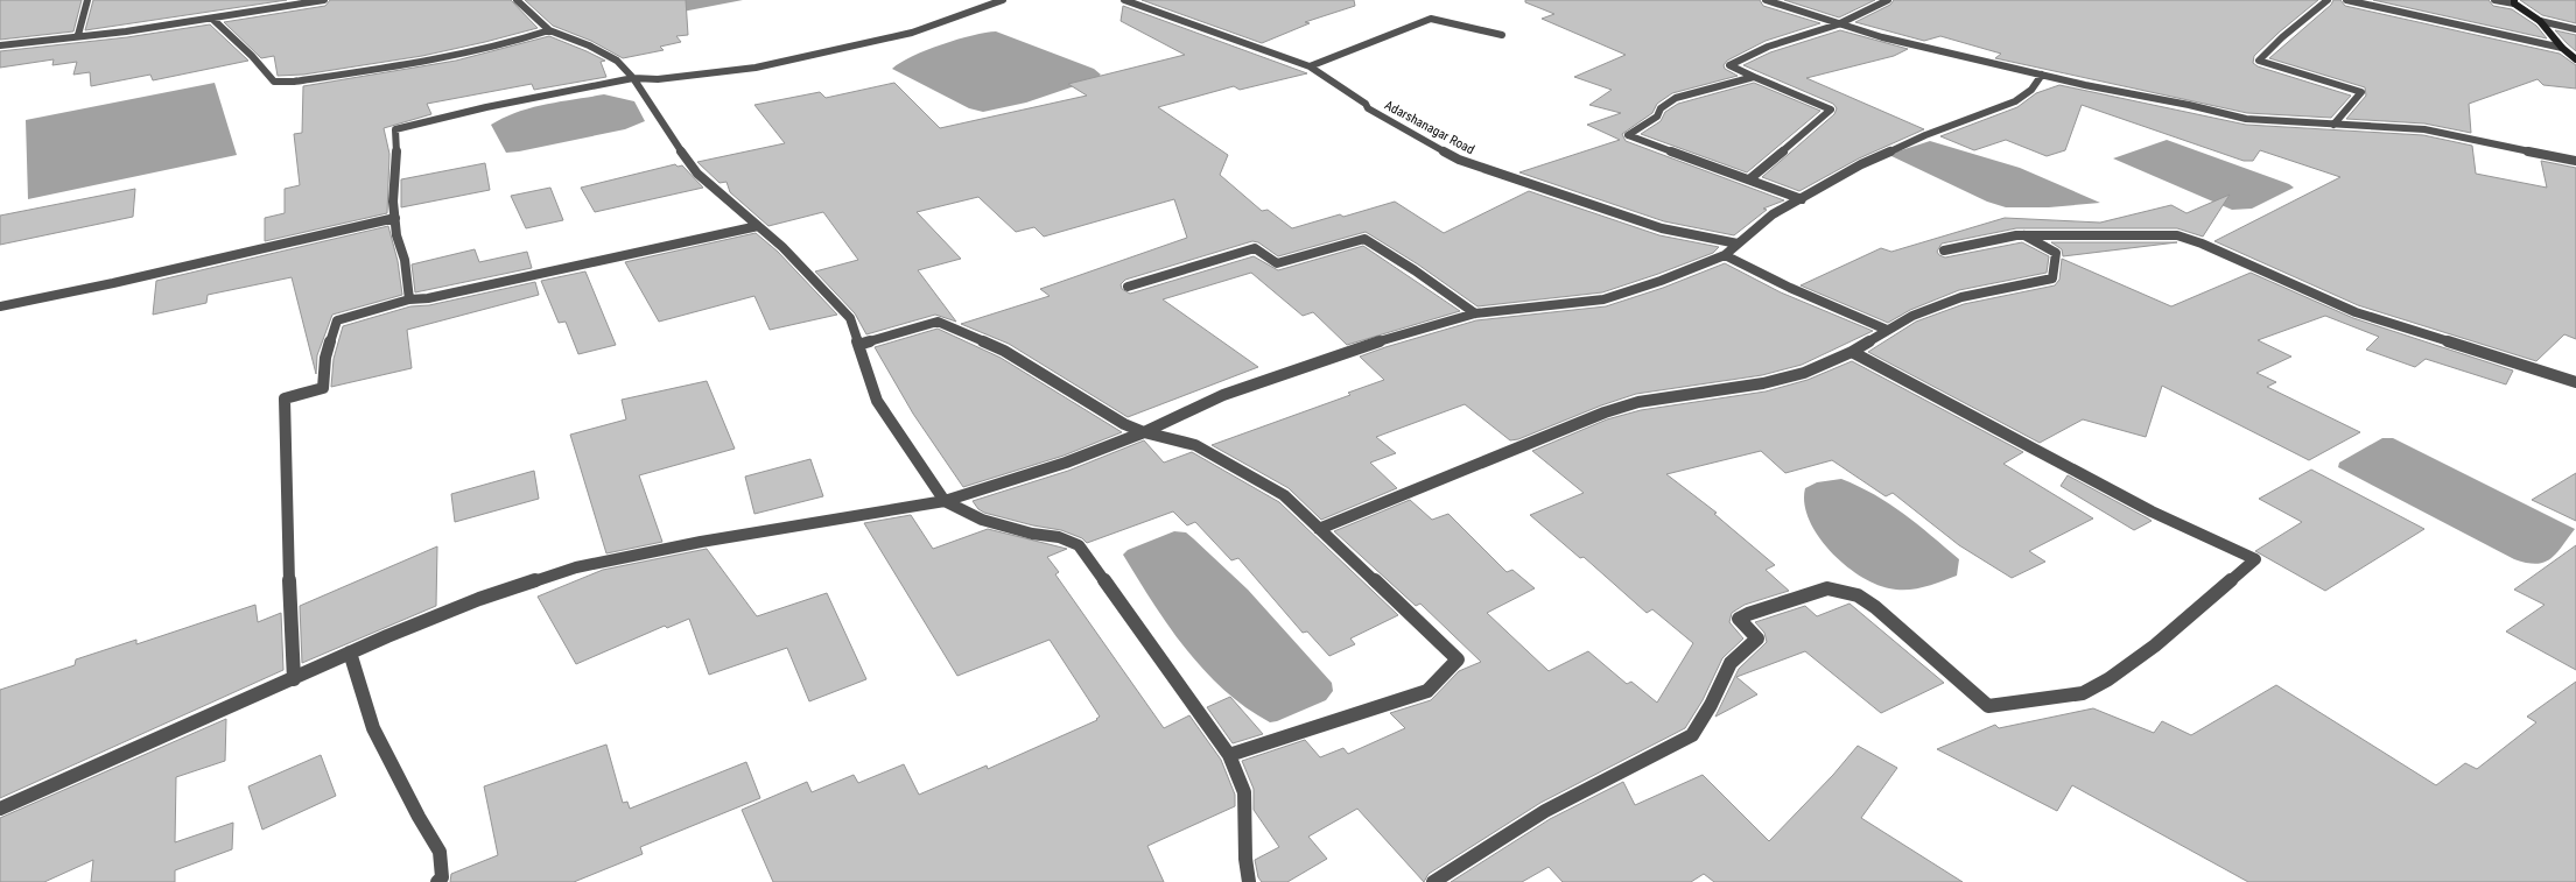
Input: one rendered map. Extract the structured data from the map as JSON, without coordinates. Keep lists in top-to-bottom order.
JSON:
{
  "streets": {
    "street": ["Adarshanagar Road"]
  }
}
